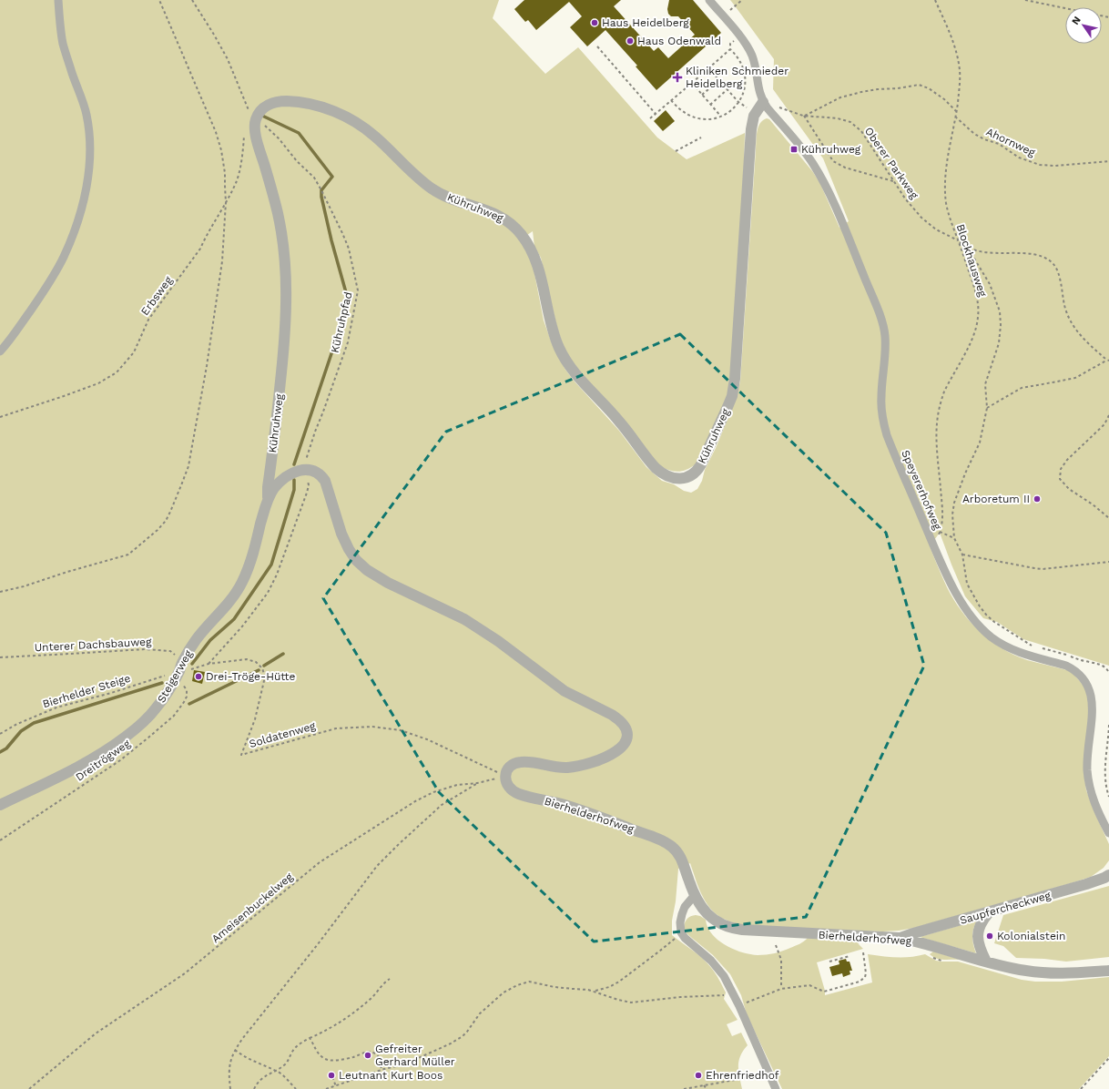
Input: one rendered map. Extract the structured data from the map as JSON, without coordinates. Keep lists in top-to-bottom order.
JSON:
{
  "streets": {
    "street": [
      "Kühruhweg",
      "Speyererhofweg",
      "Steigerweg",
      "Bierhelderhofweg",
      "Saupfercheckweg"
    ],
    "path": [
      "Ahornweg",
      "Oberer Parkweg",
      "Blockhausweg",
      "Erbsweg",
      "Kühruhpfad",
      "Unterer Dachsbauweg",
      "Bierhelder Steige",
      "Soldatenweg",
      "Dreitrögweg",
      "Ameisenbuckelweg"
    ]
  },
  "crossings": [
    ["Ahornweg", "Blockhausweg"],
    ["Oberer Parkweg", "Kühruhweg"],
    ["Oberer Parkweg", "Blockhausweg"],
    ["Oberer Parkweg", "Speyererhofweg"],
    ["Kühruhweg", "Kühruhpfad"],
    ["Kühruhweg", "Speyererhofweg"],
    ["Kühruhweg", "Steigerweg"],
    ["Blockhausweg", "Speyererhofweg"],
    ["Unterer Dachsbauweg", "Steigerweg"],
    ["Unterer Dachsbauweg", "Bierhelder Steige"],
    ["Unterer Dachsbauweg", "Soldatenweg"],
    ["Unterer Dachsbauweg", "Dreitrögweg"],
    ["Steigerweg", "Bierhelder Steige"],
    ["Steigerweg", "Soldatenweg"],
    ["Steigerweg", "Dreitrögweg"],
    ["Bierhelder Steige", "Soldatenweg"],
    ["Bierhelder Steige", "Dreitrögweg"],
    ["Soldatenweg", "Dreitrögweg"],
    ["Bierhelderhofweg", "Ameisenbuckelweg"],
    ["Bierhelderhofweg", "Saupfercheckweg"]
  ],
  "places": {
    "other": [
      "Haus Heidelberg",
      "Haus Odenwald",
      "Arboretum II",
      "Drei-Tröge-Hütte",
      "Kolonialstein",
      "Gefreiter Gerhard Müller",
      "Leutnant Kurt Boos",
      "Ehrenfriedhof"
    ],
    "health": ["Kliniken Schmieder Heidelberg"],
    "transit": ["Kühruhweg"]
  },
  "north": "top left"
}
